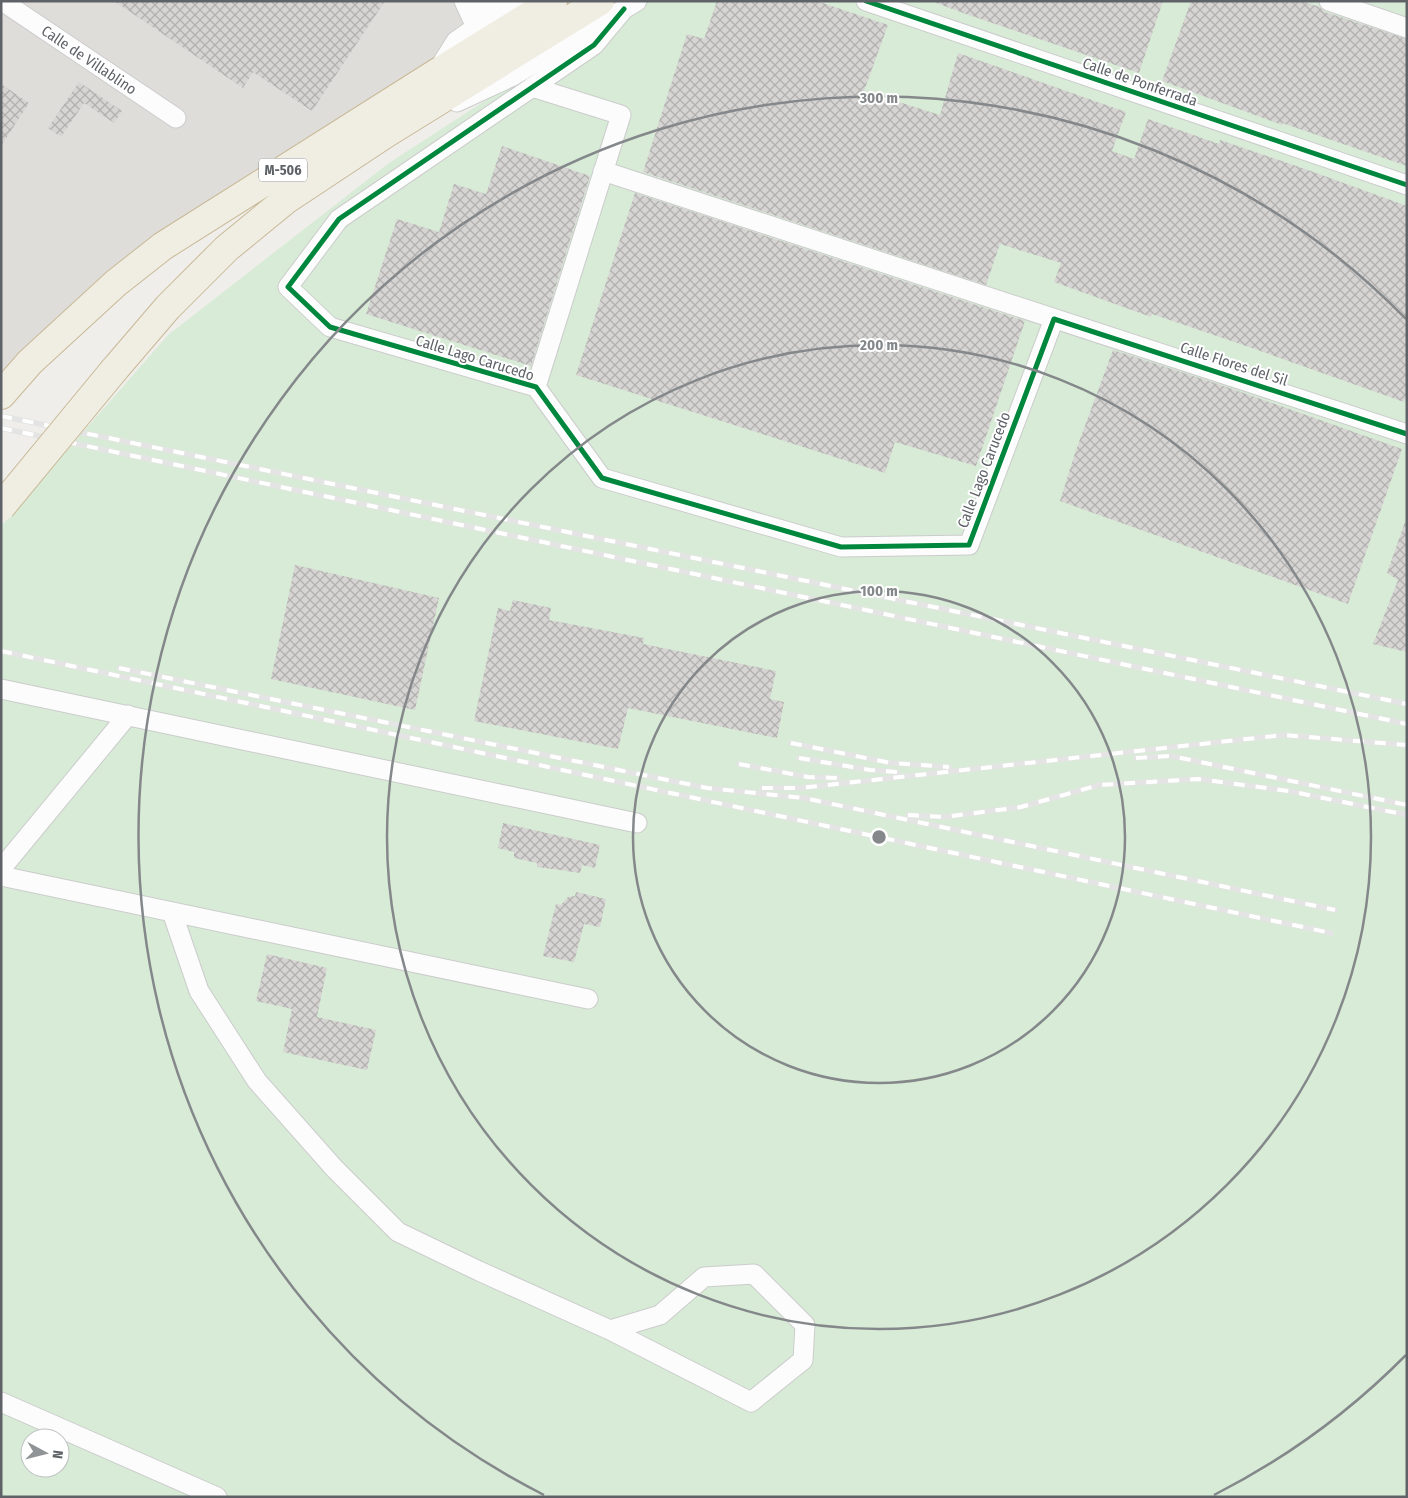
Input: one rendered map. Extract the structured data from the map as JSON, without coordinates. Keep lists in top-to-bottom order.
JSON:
{
  "streets": {
    "highway": ["M-506"],
    "street": [
      "Calle de Villablino",
      "Calle de Ponferrada",
      "Calle Lago Carucedo",
      "Calle Flores del Sil"
    ]
  },
  "crossings": [
    ["M-506", "Calle Lago Carucedo"],
    ["Calle Lago Carucedo", "Calle Flores del Sil"]
  ],
  "north": "right",
  "rings": ["300 m", "200 m", "100 m"]
}
